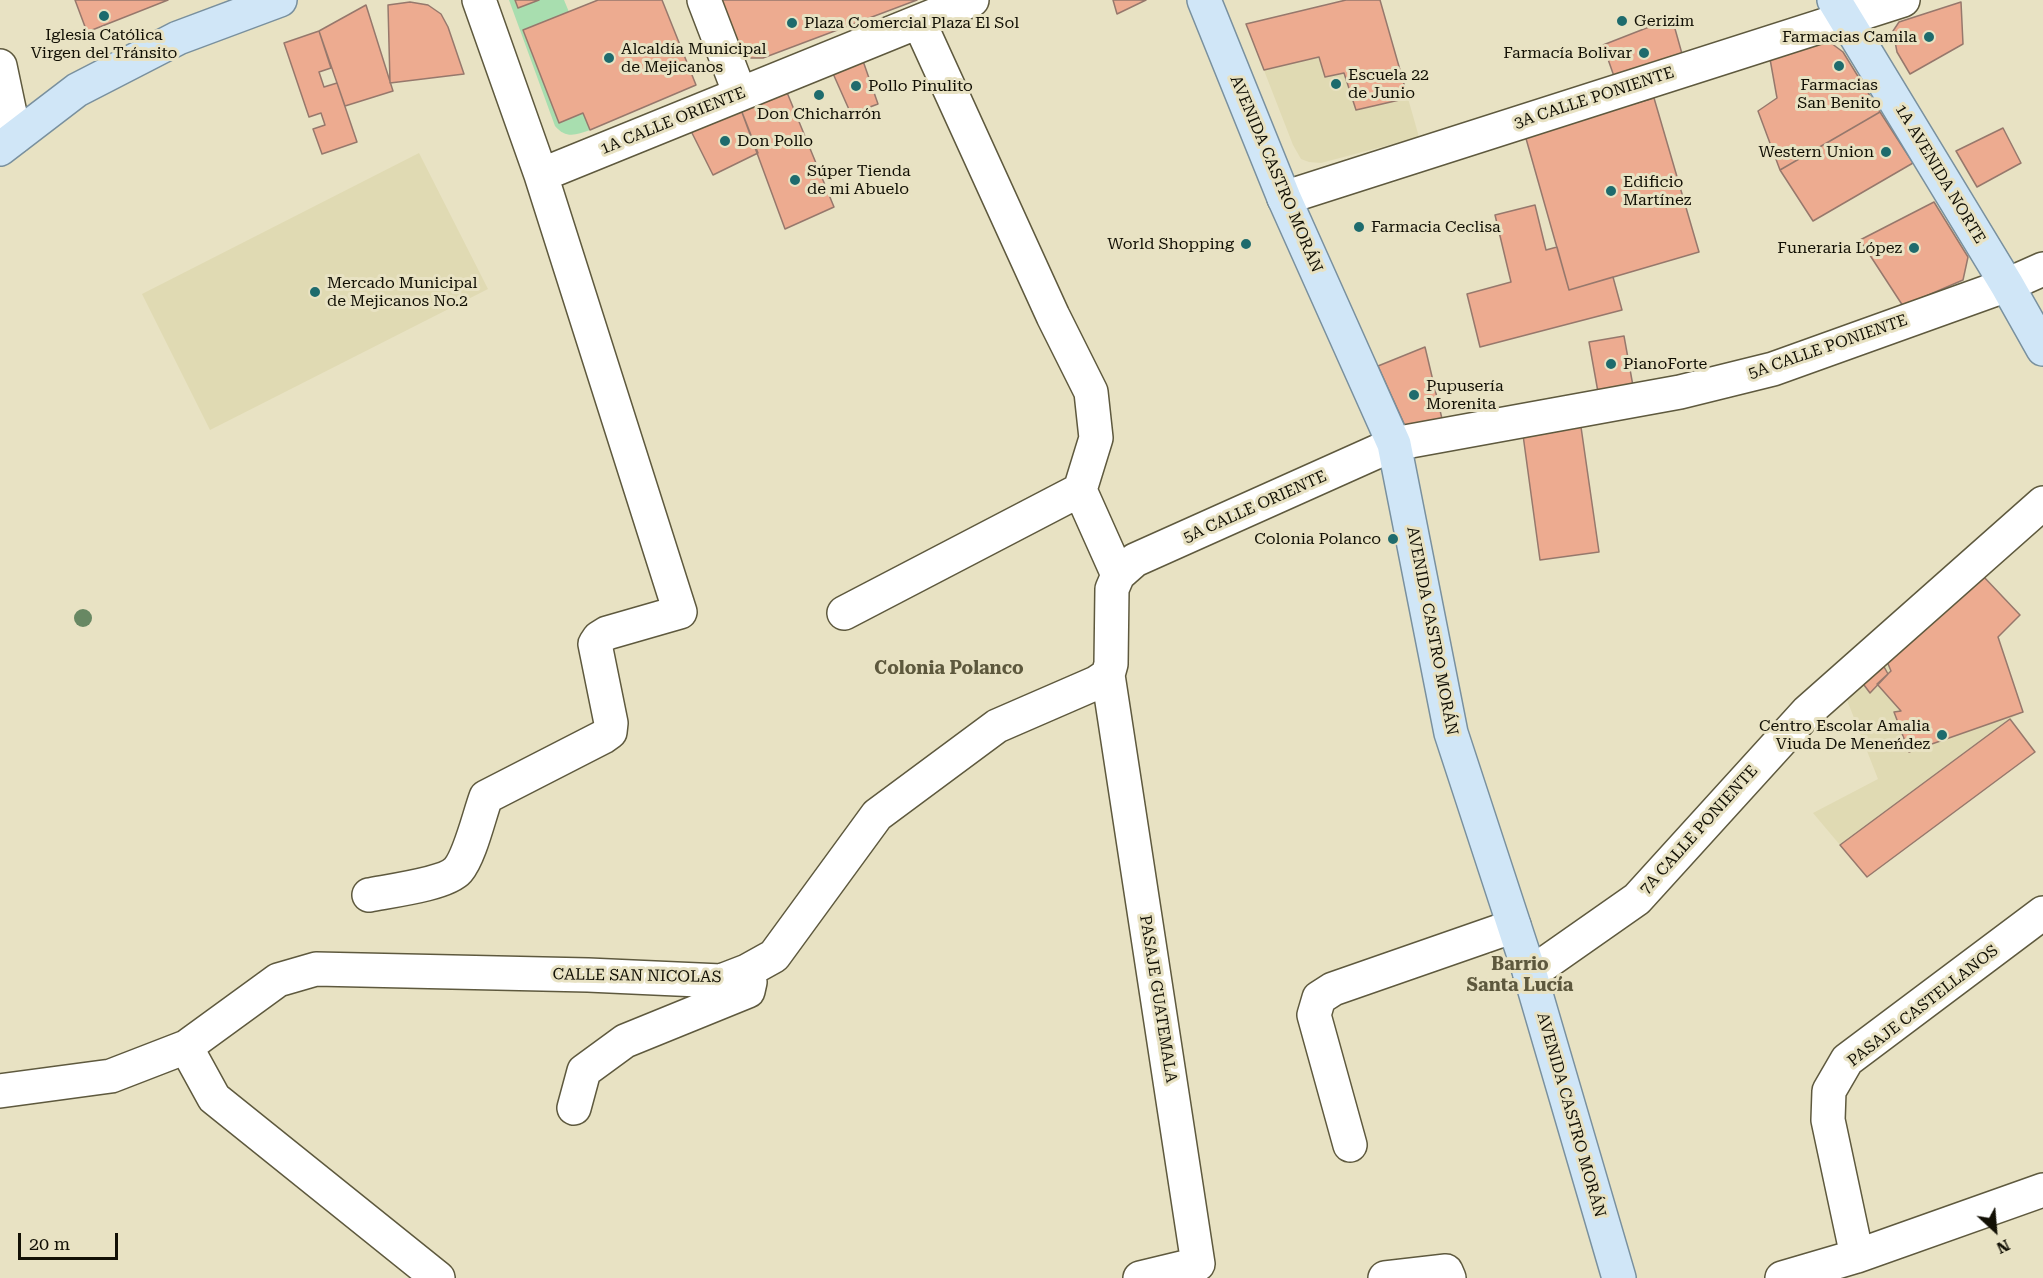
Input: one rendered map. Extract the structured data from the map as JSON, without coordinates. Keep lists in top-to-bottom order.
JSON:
{
  "streets": {
    "main road": ["AVENIDA CASTRO MORÁN", "1A AVENIDA NORTE"],
    "street": [
      "3A CALLE PONIENTE",
      "1A CALLE ORIENTE",
      "5A CALLE PONIENTE",
      "5A CALLE ORIENTE",
      "7A CALLE PONIENTE",
      "CALLE SAN NICOLAS",
      "PASAJE GUATEMALA",
      "PASAJE CASTELLANOS"
    ]
  },
  "crossings": [
    ["3A CALLE PONIENTE", "AVENIDA CASTRO MORÁN"],
    ["3A CALLE PONIENTE", "1A AVENIDA NORTE"],
    ["AVENIDA CASTRO MORÁN", "5A CALLE PONIENTE"],
    ["AVENIDA CASTRO MORÁN", "5A CALLE ORIENTE"],
    ["AVENIDA CASTRO MORÁN", "7A CALLE PONIENTE"],
    ["1A AVENIDA NORTE", "5A CALLE PONIENTE"],
    ["5A CALLE PONIENTE", "5A CALLE ORIENTE"],
    ["CALLE SAN NICOLAS", "PASAJE GUATEMALA"]
  ],
  "districts": ["Colonia Polanco", "Barrio Santa Lucía"],
  "places": [
    "Iglesia Católica Virgen del Tránsito",
    "Gerizim",
    "Plaza Comercial Plaza El Sol",
    "Farmacias Camila",
    "Farmacía Bolivar",
    "Alcaldía Municipal de Mejicanos",
    "Farmacias San Benito",
    "Escuela 22 de Junio",
    "Pollo Pinulito",
    "Don Chicharrón",
    "Don Pollo",
    "Western Union",
    "Súper Tienda de mi Abuelo",
    "Edificio Martínez",
    "Farmacia Ceclisa",
    "World Shopping",
    "Funeraria López",
    "Mercado Municipal de Mejicanos No.2",
    "PianoForte",
    "Pupusería Morenita",
    "Colonia Polanco",
    "Centro Escolar Amalia Viuda De Meneńdez"
  ],
  "scale_bar": "20 m",
  "north": "bottom right"
}
